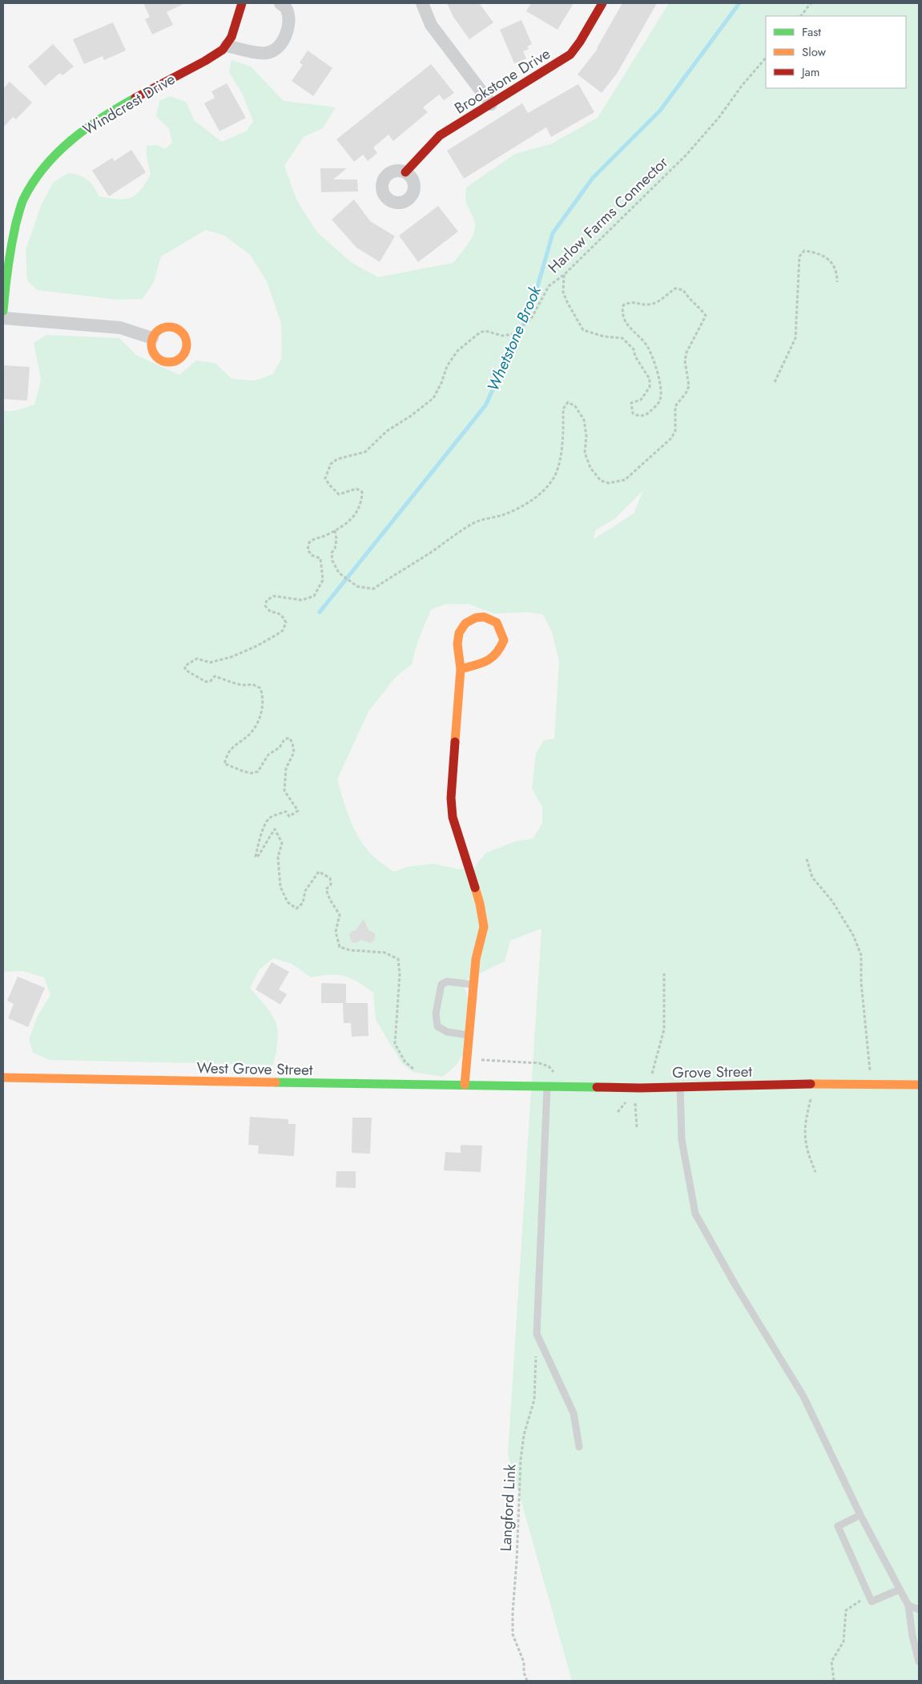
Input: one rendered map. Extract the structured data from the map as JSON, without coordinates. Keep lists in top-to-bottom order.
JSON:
{
  "streets": {
    "street": [
      "Brookstone Drive",
      "Windcrest Drive",
      "West Grove Street",
      "Grove Street"
    ],
    "path": ["Harlow Farms Connector", "Langford Link"]
  },
  "crossings": [
    ["West Grove Street", "Grove Street"]
  ],
  "water": ["Whetstone Brook"],
  "legend": ["Fast", "Slow", "Jam"]
}
